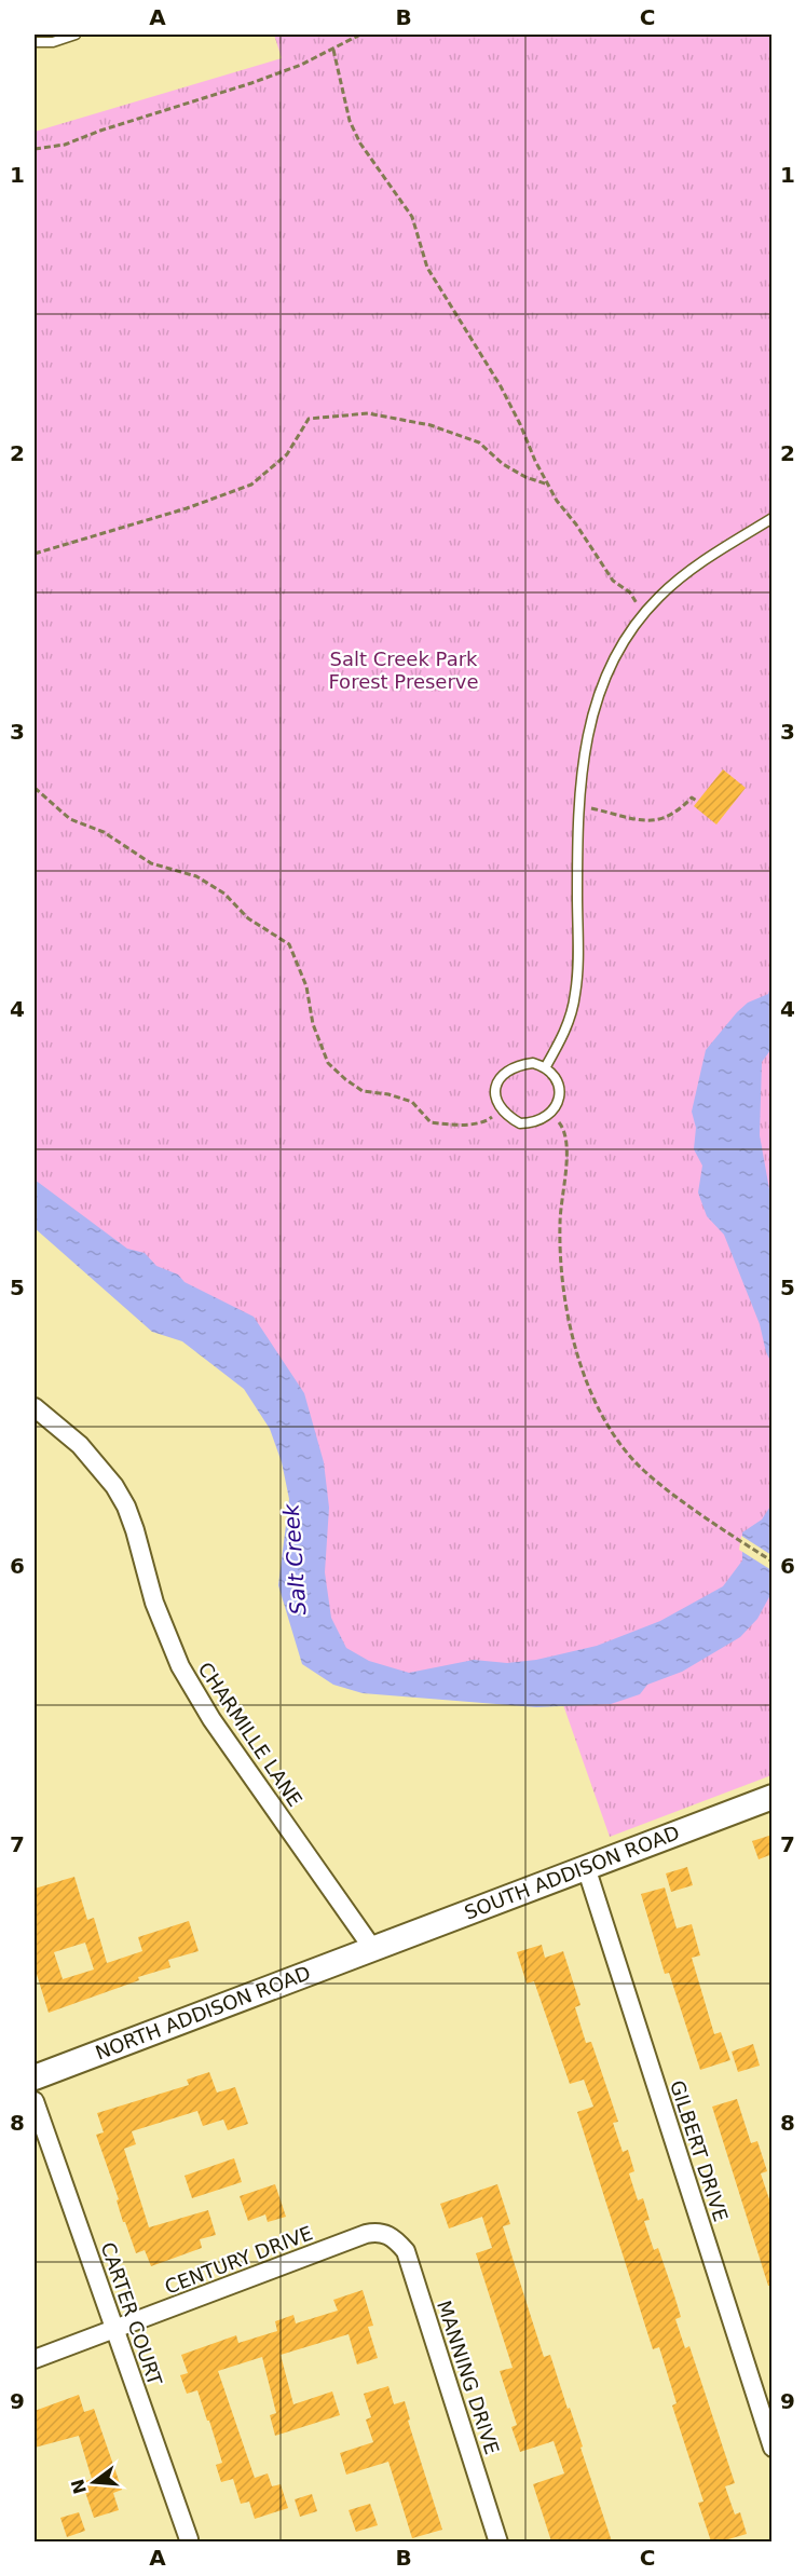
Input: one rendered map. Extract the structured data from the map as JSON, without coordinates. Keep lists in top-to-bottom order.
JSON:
{
  "streets": {
    "street": [
      "CHARMILLE LANE",
      "SOUTH ADDISON ROAD",
      "NORTH ADDISON ROAD",
      "GILBERT DRIVE",
      "CENTURY DRIVE",
      "CARTER COURT",
      "MANNING DRIVE"
    ]
  },
  "crossings": [
    ["CHARMILLE LANE", "SOUTH ADDISON ROAD"],
    ["CHARMILLE LANE", "NORTH ADDISON ROAD"],
    ["SOUTH ADDISON ROAD", "NORTH ADDISON ROAD"],
    ["SOUTH ADDISON ROAD", "GILBERT DRIVE"],
    ["CENTURY DRIVE", "CARTER COURT"],
    ["CENTURY DRIVE", "MANNING DRIVE"]
  ],
  "water": ["Salt Creek"],
  "parks": ["Salt Creek Park Forest Preserve"],
  "north": "left",
  "grid": {
    "columns": ["A", "B", "C"],
    "rows": [
      "1",
      "2",
      "3",
      "4",
      "5",
      "6",
      "7",
      "8",
      "9"
    ]
  }
}
